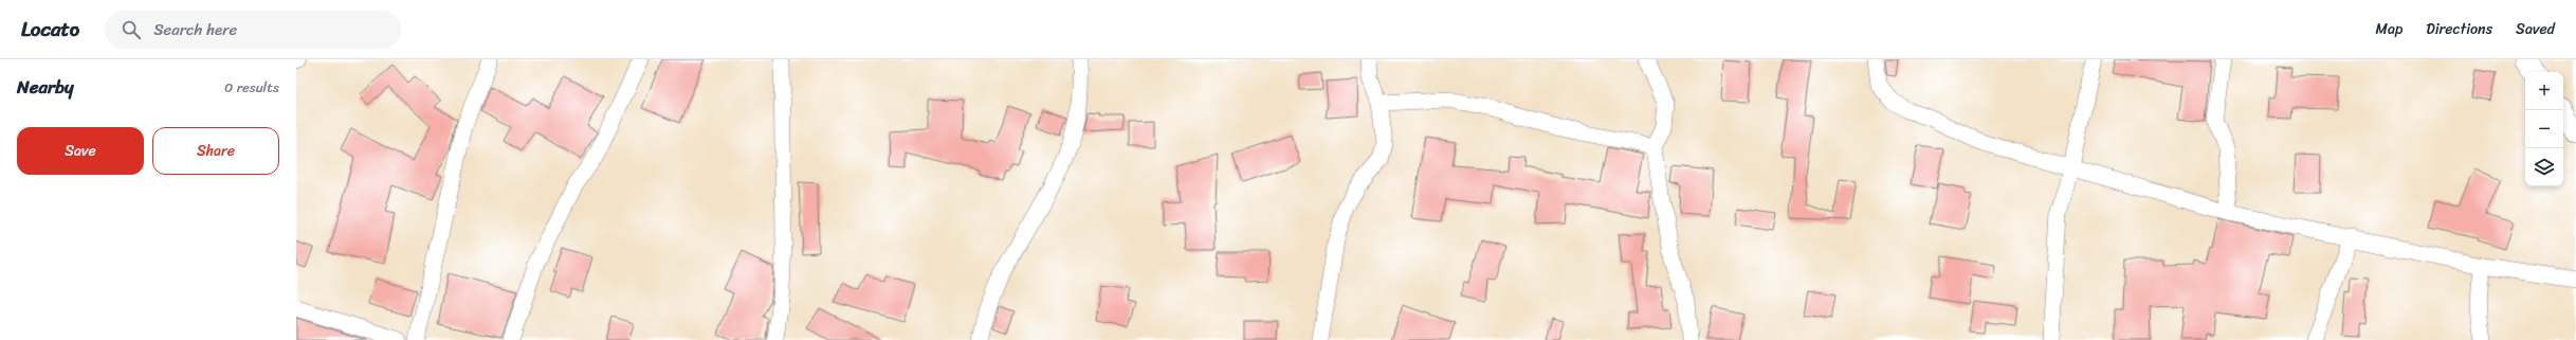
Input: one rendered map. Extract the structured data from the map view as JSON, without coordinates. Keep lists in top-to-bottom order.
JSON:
{
  "page": {
    "header": "Locato",
    "search": "Search here",
    "nav": ["Map", "Directions", "Saved"],
    "heading": ["Nearby", "0 results"],
    "map_buttons": ["+", "−"],
    "buttons": ["Save", "Share"]
  }
}
